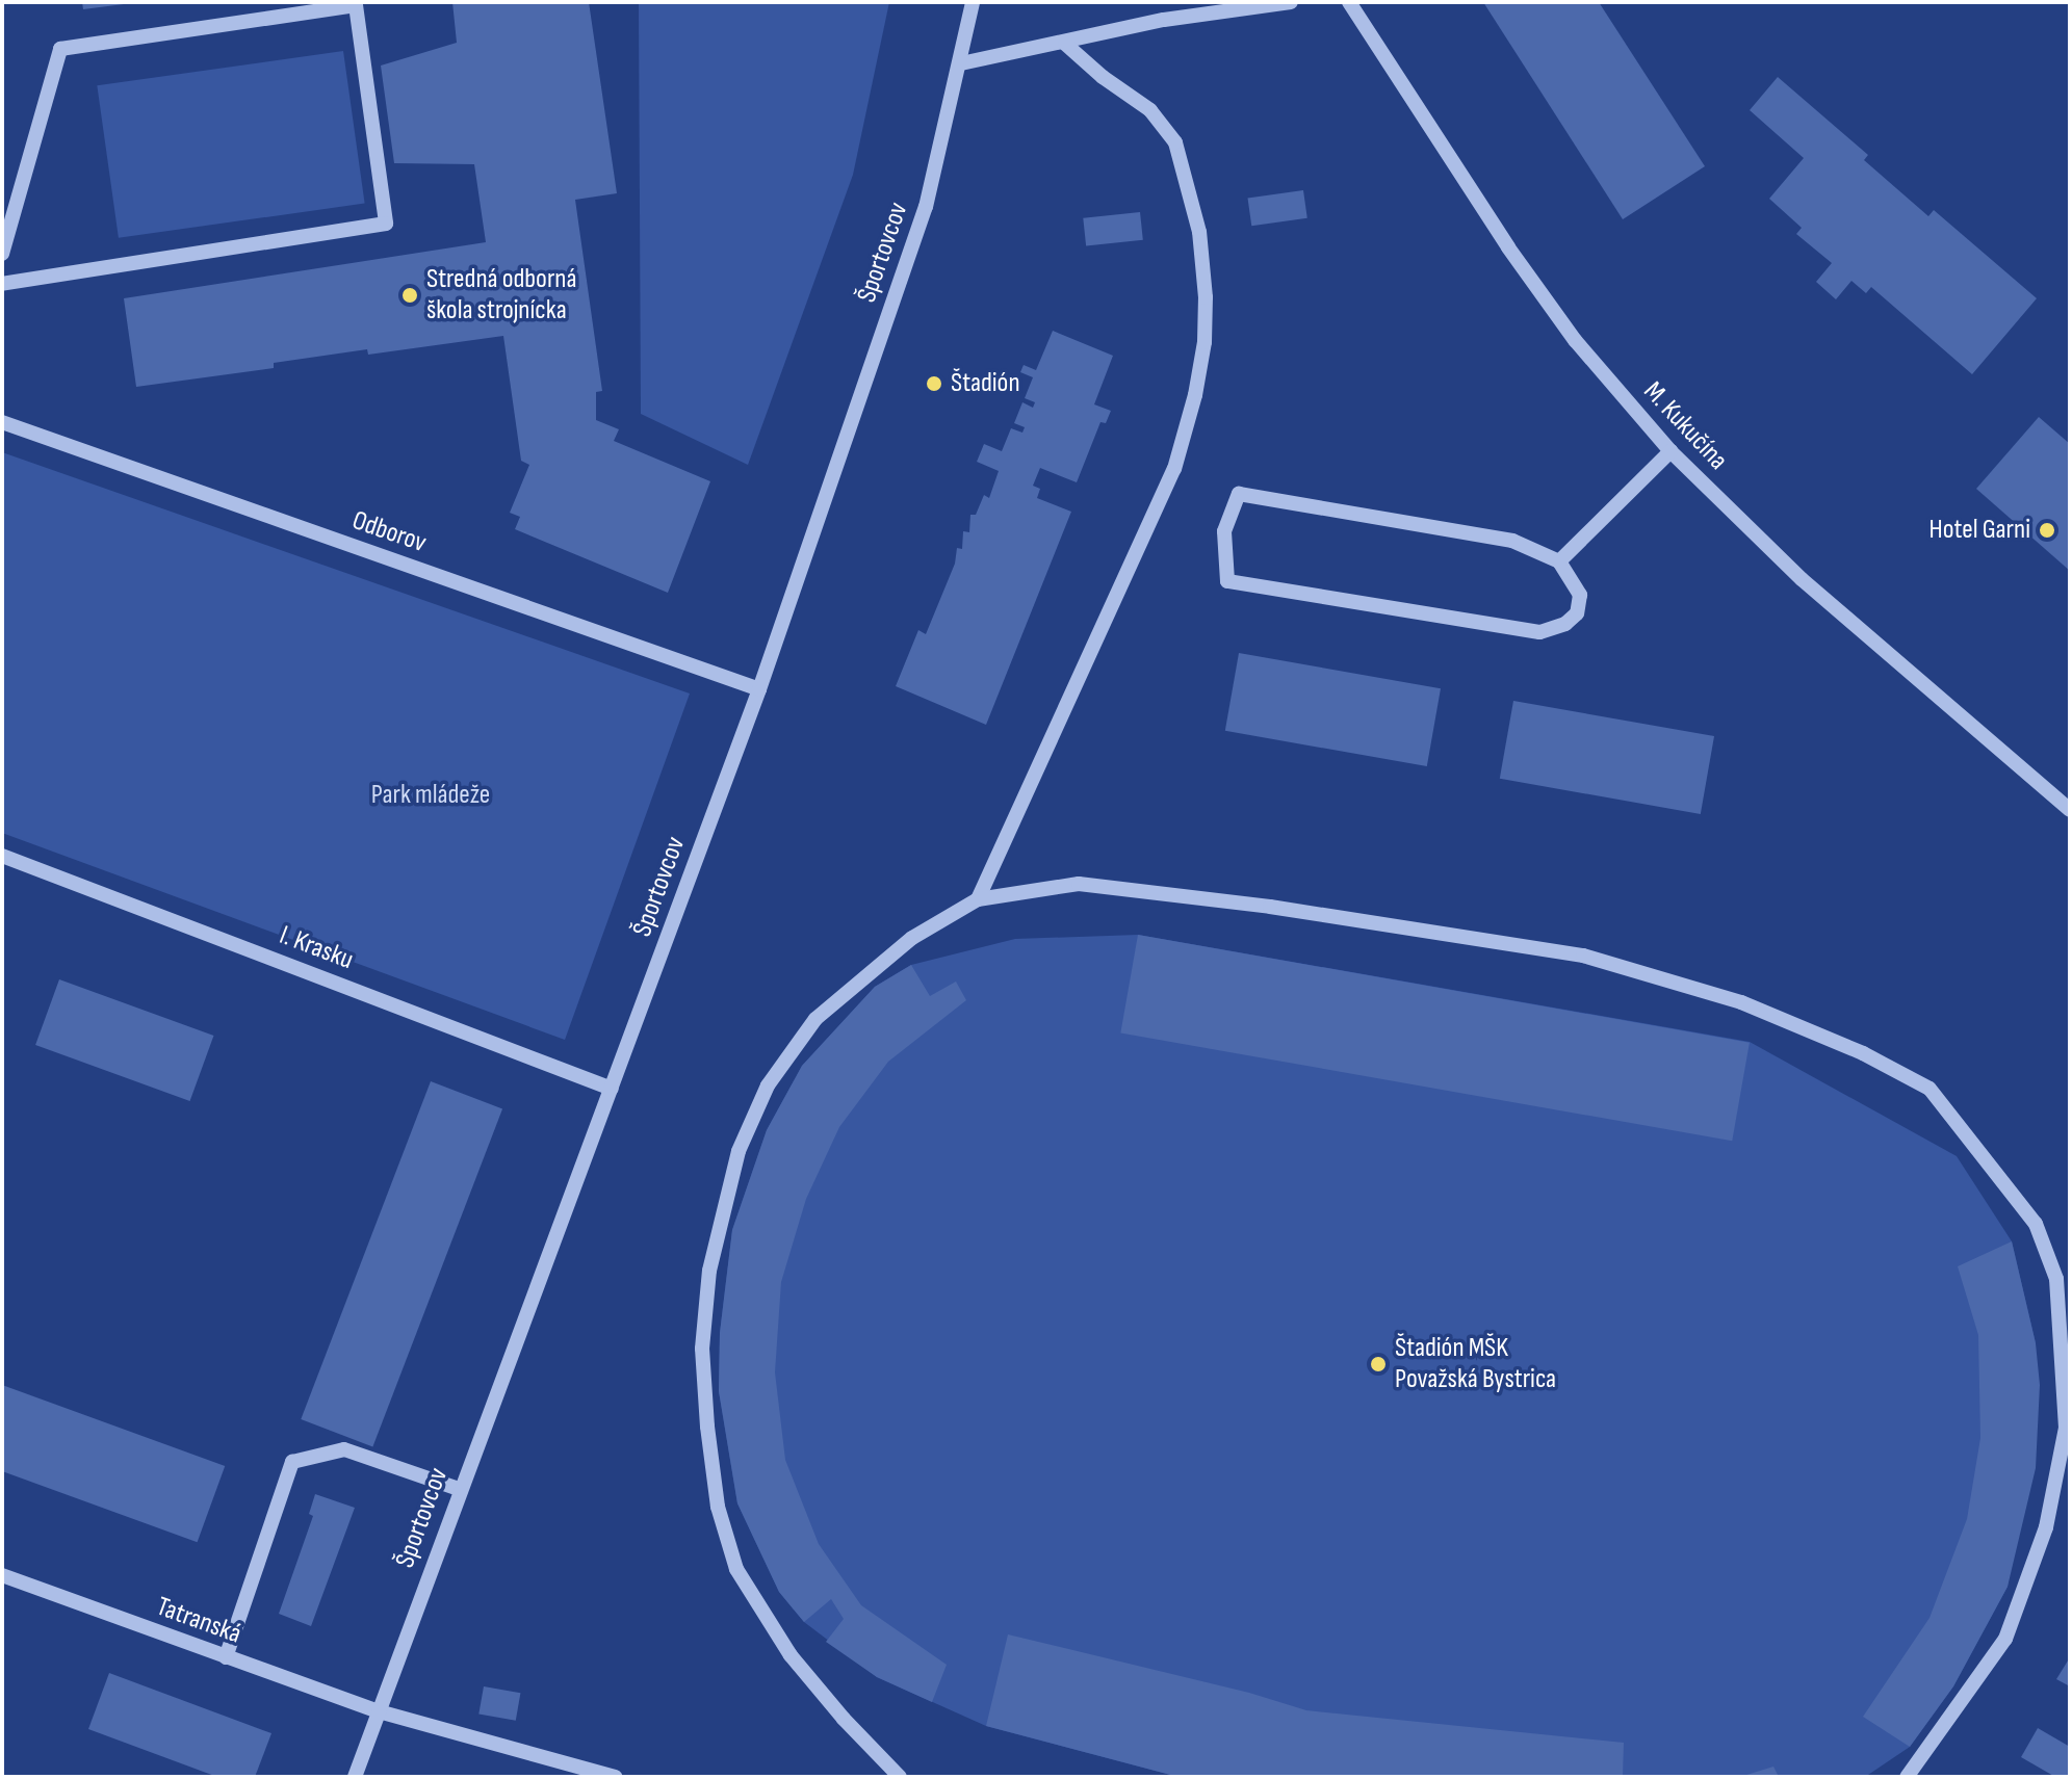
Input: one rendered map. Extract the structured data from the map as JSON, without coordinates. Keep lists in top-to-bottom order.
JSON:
{
  "streets": {
    "street": [
      "Športovcov",
      "M. Kukučína",
      "Odborov",
      "I. Krasku",
      "Tatranská"
    ]
  },
  "crossings": [
    ["Športovcov", "Odborov"],
    ["Športovcov", "I. Krasku"],
    ["Športovcov", "Tatranská"]
  ],
  "parks": ["Park mládeže"],
  "places": [
    "Stredná odborná škola strojnícka",
    "Štadión",
    "Hotel Garni",
    "Štadión MŠK Považská Bystrica"
  ]
}
